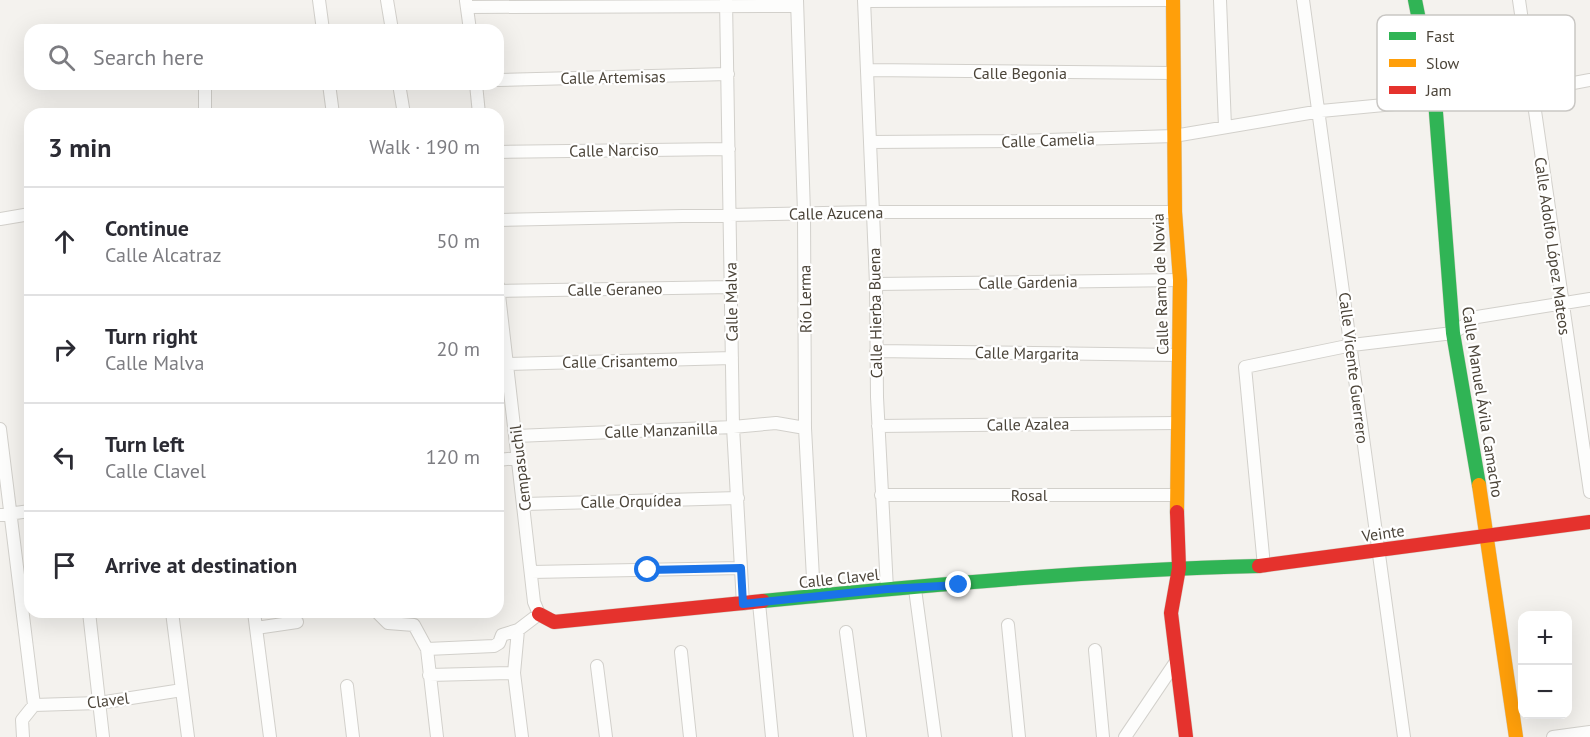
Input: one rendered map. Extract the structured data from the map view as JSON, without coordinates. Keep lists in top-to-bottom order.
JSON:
{
  "streets": {
    "street": [
      "Calle Begonia",
      "Calle Artemisas",
      "Calle Camelia",
      "Calle Narciso",
      "Calle Azucena",
      "Calle Adolfo López Mateos",
      "Calle Gardenia",
      "Calle Ramo de Novia",
      "Calle Geraneo",
      "Río Lerma",
      "Calle Malva",
      "Calle Hierba Buena",
      "Calle Margarita",
      "Calle Crisantemo",
      "Calle Vicente Guerrero",
      "Calle Manuel Ávila Camacho",
      "Calle Azalea",
      "Calle Manzanilla",
      "Cempasuchil",
      "Rosal",
      "Calle Orquídea",
      "Veinte",
      "Calle Clavel",
      "Clavel"
    ]
  },
  "crossings": [
    ["Calle Begonia", "Calle Ramo de Novia"],
    ["Calle Begonia", "Calle Hierba Buena"],
    ["Calle Artemisas", "Calle Malva"],
    ["Calle Camelia", "Calle Ramo de Novia"],
    ["Calle Camelia", "Calle Hierba Buena"],
    ["Calle Camelia", "Calle Vicente Guerrero"],
    ["Calle Narciso", "Calle Malva"],
    ["Calle Azucena", "Calle Ramo de Novia"],
    ["Calle Azucena", "Río Lerma"],
    ["Calle Azucena", "Calle Malva"],
    ["Calle Azucena", "Calle Hierba Buena"],
    ["Calle Gardenia", "Calle Ramo de Novia"],
    ["Calle Gardenia", "Calle Hierba Buena"],
    ["Calle Ramo de Novia", "Calle Margarita"],
    ["Calle Ramo de Novia", "Calle Azalea"],
    ["Calle Ramo de Novia", "Rosal"],
    ["Calle Ramo de Novia", "Veinte"],
    ["Calle Ramo de Novia", "Calle Clavel"],
    ["Calle Geraneo", "Calle Malva"],
    ["Río Lerma", "Calle Manzanilla"],
    ["Río Lerma", "Calle Clavel"],
    ["Calle Malva", "Calle Crisantemo"],
    ["Calle Malva", "Calle Manzanilla"],
    ["Calle Malva", "Calle Orquídea"],
    ["Calle Malva", "Calle Clavel"],
    ["Calle Hierba Buena", "Calle Margarita"],
    ["Calle Hierba Buena", "Calle Azalea"],
    ["Calle Hierba Buena", "Rosal"],
    ["Calle Hierba Buena", "Calle Clavel"],
    ["Calle Crisantemo", "Cempasuchil"],
    ["Calle Vicente Guerrero", "Veinte"],
    ["Calle Manuel Ávila Camacho", "Veinte"],
    ["Calle Manzanilla", "Cempasuchil"],
    ["Cempasuchil", "Calle Orquídea"],
    ["Cempasuchil", "Calle Clavel"],
    ["Veinte", "Calle Clavel"]
  ],
  "legend": ["Fast", "Slow", "Jam"],
  "page": {
    "search": "Search here",
    "heading": ["3 min", "Walk · 190 m"],
    "list": [
      ["Continue", "Calle Alcatraz", "50 m"],
      ["Turn right", "Calle Malva", "20 m"],
      ["Turn left", "Calle Clavel", "120 m"],
      "Arrive at destination"
    ],
    "map_buttons": ["+", "−"]
  }
}
